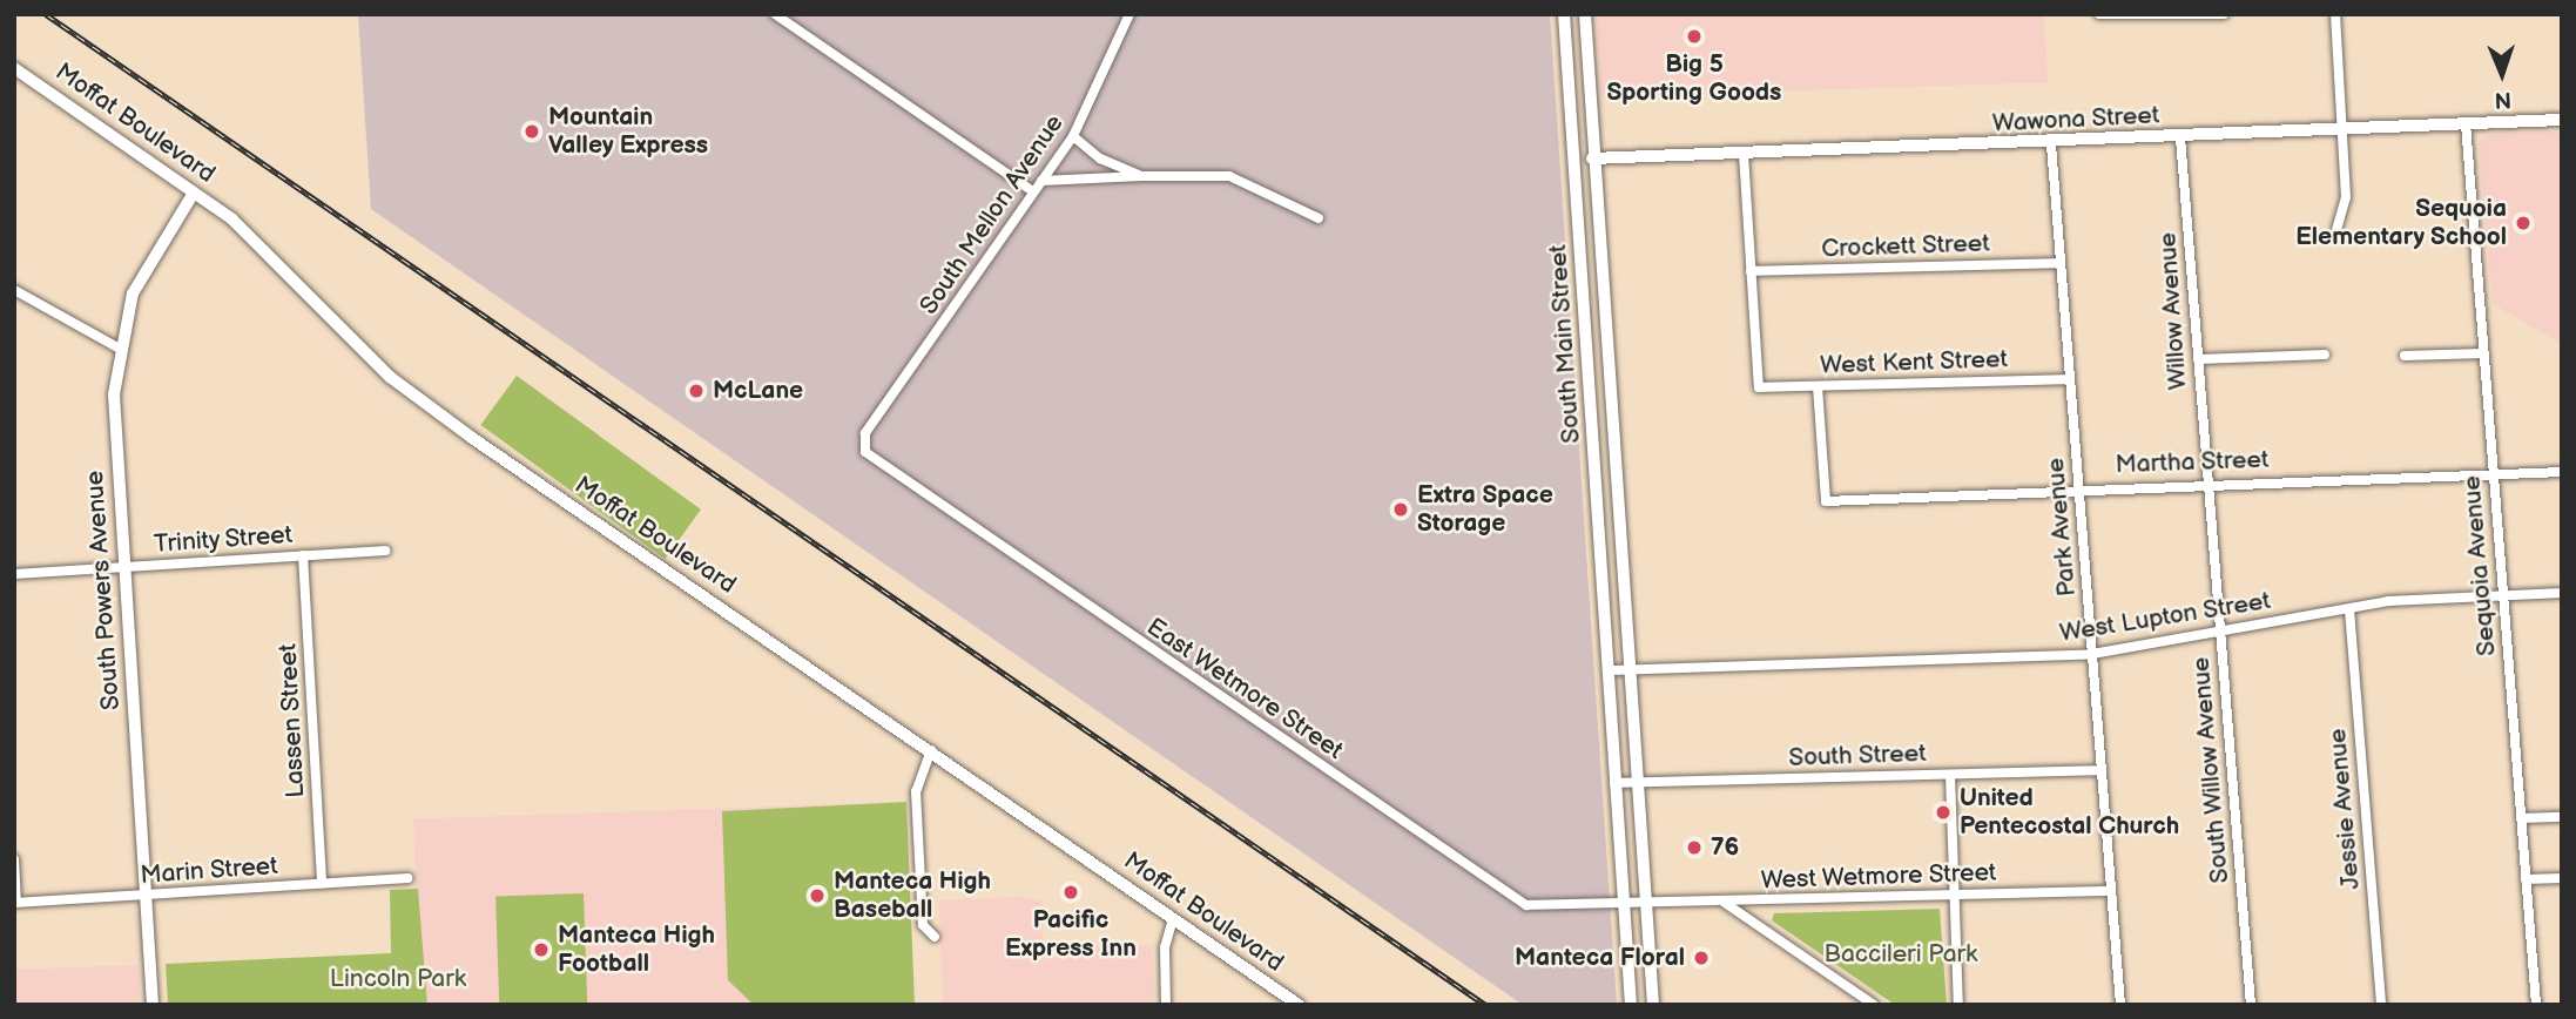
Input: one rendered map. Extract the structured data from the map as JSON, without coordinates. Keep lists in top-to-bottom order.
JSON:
{
  "streets": {
    "main road": ["Moffat Boulevard", "South Main Street"],
    "street": [
      "Wawona Street",
      "South Mellon Avenue",
      "Crockett Street",
      "Willow Avenue",
      "West Kent Street",
      "Martha Street",
      "Park Avenue",
      "Trinity Street",
      "Sequoia Avenue",
      "South Powers Avenue",
      "West Lupton Street",
      "East Wetmore Street",
      "Lassen Street",
      "South Street",
      "South Willow Avenue",
      "Jessie Avenue",
      "Marin Street",
      "West Wetmore Street"
    ]
  },
  "crossings": [
    ["Wawona Street", "Willow Avenue"],
    ["Wawona Street", "South Main Street"],
    ["Wawona Street", "Park Avenue"],
    ["Wawona Street", "Sequoia Avenue"],
    ["Moffat Boulevard", "South Powers Avenue"],
    ["South Mellon Avenue", "East Wetmore Street"],
    ["Crockett Street", "West Kent Street"],
    ["Crockett Street", "Park Avenue"],
    ["Willow Avenue", "Martha Street"],
    ["Willow Avenue", "South Willow Avenue"],
    ["South Main Street", "West Lupton Street"],
    ["South Main Street", "East Wetmore Street"],
    ["South Main Street", "South Street"],
    ["South Main Street", "West Wetmore Street"],
    ["West Kent Street", "Martha Street"],
    ["West Kent Street", "Park Avenue"],
    ["Martha Street", "Park Avenue"],
    ["Martha Street", "Sequoia Avenue"],
    ["Martha Street", "South Willow Avenue"],
    ["Park Avenue", "West Lupton Street"],
    ["Park Avenue", "South Street"],
    ["Park Avenue", "West Wetmore Street"],
    ["Trinity Street", "South Powers Avenue"],
    ["Trinity Street", "Lassen Street"],
    ["Sequoia Avenue", "West Lupton Street"],
    ["South Powers Avenue", "Marin Street"],
    ["West Lupton Street", "South Willow Avenue"],
    ["West Lupton Street", "Jessie Avenue"],
    ["East Wetmore Street", "West Wetmore Street"],
    ["Lassen Street", "Marin Street"]
  ],
  "parks": ["Baccileri Park", "Lincoln Park"],
  "places": [
    "Big 5 Sporting Goods",
    "Mountain Valley Express",
    "Sequoia Elementary School",
    "McLane",
    "Extra Space Storage",
    "United Pentecostal Church",
    "76",
    "Pacific Express Inn",
    "Manteca High Baseball",
    "Manteca High Football",
    "Manteca Floral"
  ],
  "north": "bottom"
}
